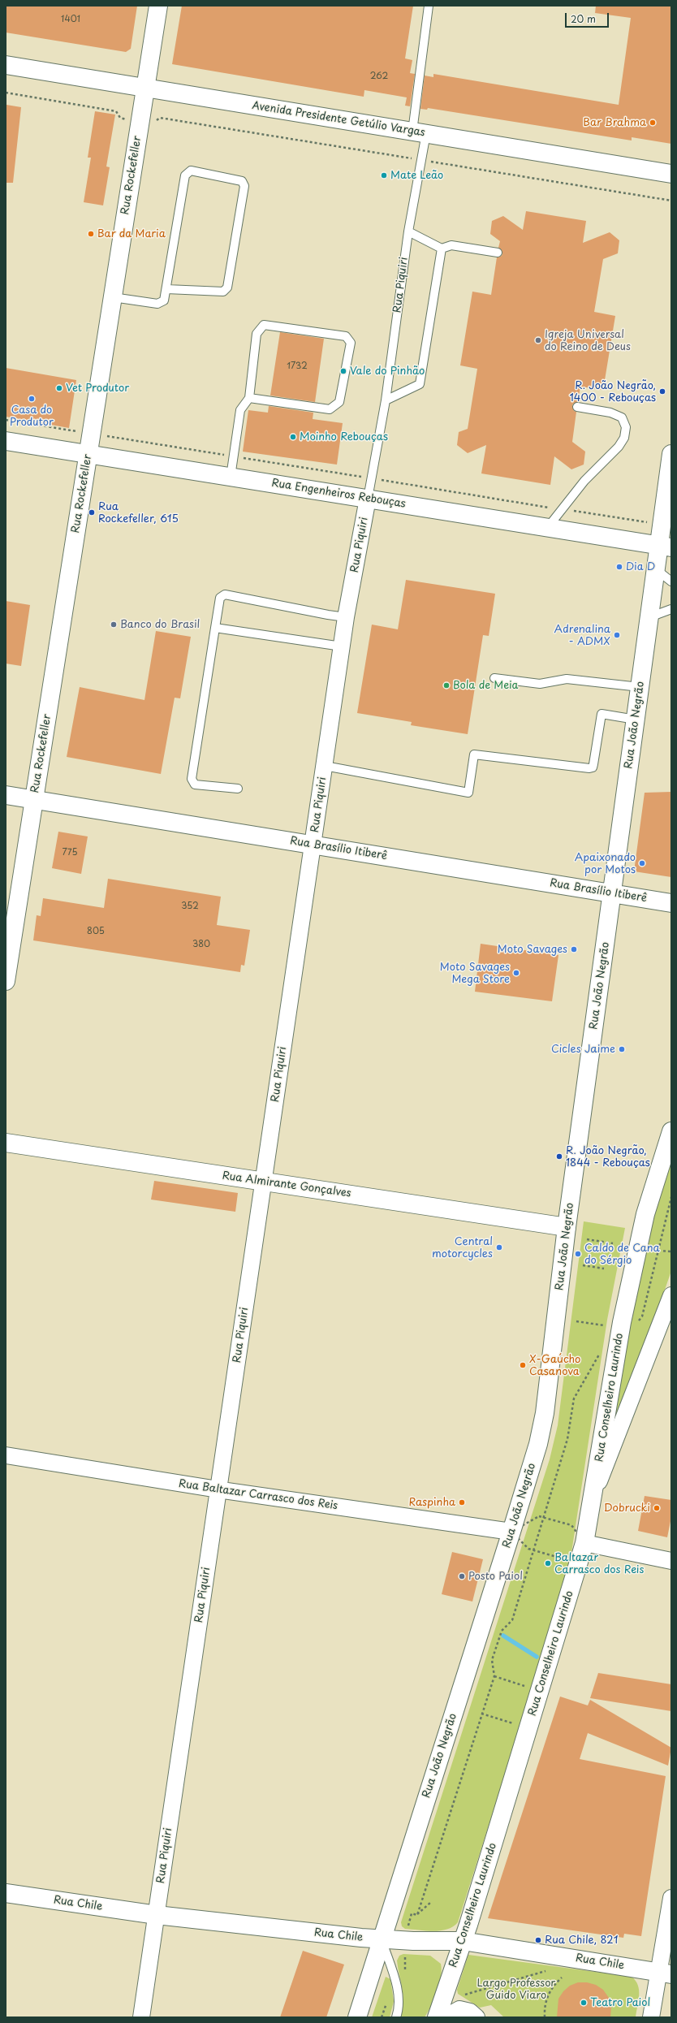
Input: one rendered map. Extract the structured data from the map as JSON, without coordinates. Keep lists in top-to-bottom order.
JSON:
{
  "streets": {
    "main road": [
      "Avenida Presidente Getúlio Vargas",
      "Rua Rockefeller",
      "Rua Engenheiros Rebouças",
      "Rua João Negrão",
      "Rua Brasílio Itiberê",
      "Rua Almirante Gonçalves",
      "Rua Conselheiro Laurindo",
      "Rua Chile"
    ],
    "street": ["Rua Piquiri", "Rua Baltazar Carrasco dos Reis"]
  },
  "crossings": [
    ["Avenida Presidente Getúlio Vargas", "Rua Rockefeller"],
    ["Avenida Presidente Getúlio Vargas", "Rua Piquiri"],
    ["Rua Rockefeller", "Rua Engenheiros Rebouças"],
    ["Rua Rockefeller", "Rua Brasílio Itiberê"],
    ["Rua Piquiri", "Rua Engenheiros Rebouças"],
    ["Rua Piquiri", "Rua Brasílio Itiberê"],
    ["Rua Piquiri", "Rua Almirante Gonçalves"],
    ["Rua Piquiri", "Rua Baltazar Carrasco dos Reis"],
    ["Rua Piquiri", "Rua Chile"],
    ["Rua Engenheiros Rebouças", "Rua João Negrão"],
    ["Rua João Negrão", "Rua Brasílio Itiberê"],
    ["Rua João Negrão", "Rua Almirante Gonçalves"],
    ["Rua João Negrão", "Rua Baltazar Carrasco dos Reis"],
    ["Rua João Negrão", "Rua Chile"],
    ["Rua Conselheiro Laurindo", "Rua Chile"]
  ],
  "parks": ["Largo Professor Guido Viaro"],
  "places": [
    "Bar Brahma",
    "Mate Leão",
    "Bar da Maria",
    "Igreja Universal do Reino de Deus",
    "Vale do Pinhão",
    "Vet Produtor",
    "R. João Negrão, 1400 - Rebouças",
    "Casa do Produtor",
    "Moinho Rebouças",
    "Rua Rockefeller, 615",
    "Dia D",
    "Banco do Brasil",
    "Adrenalina - ADMX",
    "Bola de Meia",
    "Apaixonado por Motos",
    "Moto Savages",
    "Moto Savages Mega Store",
    "Cicles Jaime",
    "R. João Negrão, 1844 - Rebouças",
    "Central motorcycles",
    "Caldo de Cana do Sérgio",
    "X-Gaúcho Casanova",
    "Raspinha",
    "Dobrucki",
    "Baltazar Carrasco dos Reis",
    "Posto Paiol",
    "Rua Chile, 821",
    "Teatro Paiol"
  ],
  "house_numbers": [
    "1401",
    "262",
    "1732",
    "775",
    "352",
    "805",
    "380"
  ],
  "scale_bar": "20 m"
}
